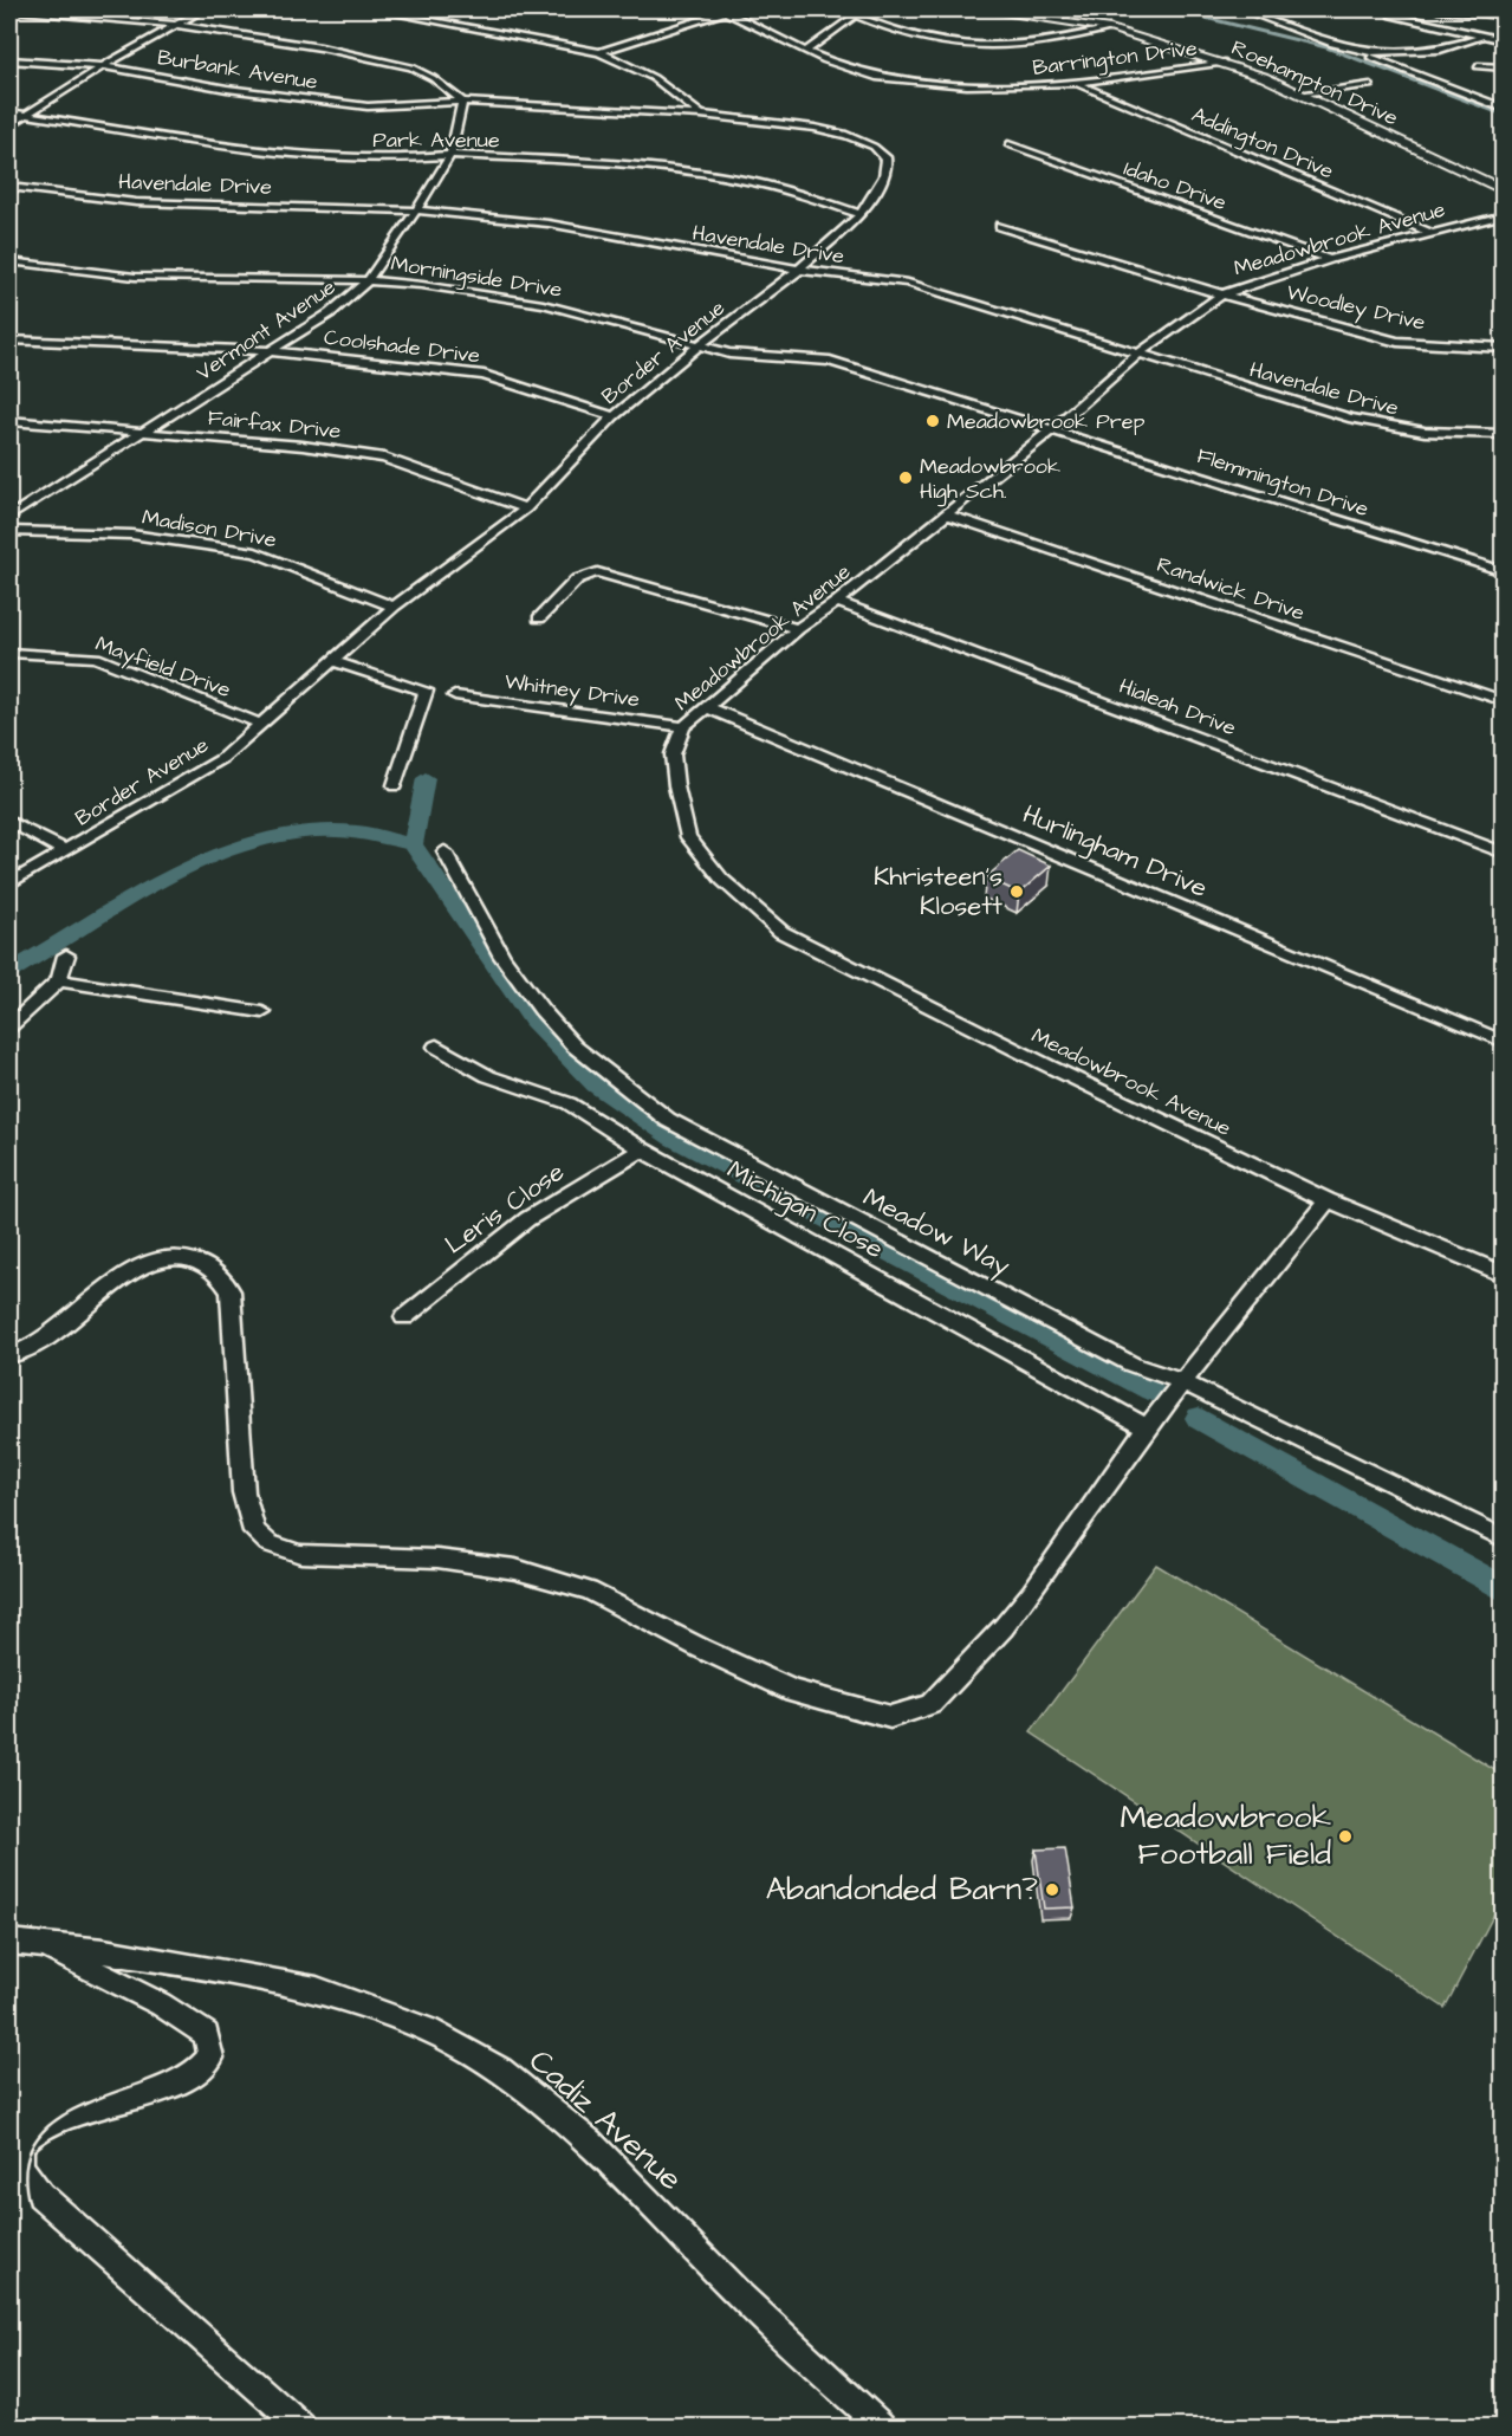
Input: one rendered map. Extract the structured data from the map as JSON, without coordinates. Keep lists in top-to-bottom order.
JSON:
{
  "streets": {
    "street": [
      "Barrington Drive",
      "Burbank Avenue",
      "Roehampton Drive",
      "Park Avenue",
      "Addington Drive",
      "Havendale Drive",
      "Idaho Drive",
      "Meadowbrook Avenue",
      "Morningside Drive",
      "Woodley Drive",
      "Vermont Avenue",
      "Coolshade Drive",
      "Border Avenue",
      "Fairfax Drive",
      "Flemmington Drive",
      "Madison Drive",
      "Randwick Drive",
      "Mayfield Drive",
      "Whitney Drive",
      "Hialeah Drive",
      "Hurlingham Drive",
      "Leris Close",
      "Michigan Close",
      "Meadow Way",
      "Cadiz Avenue"
    ]
  },
  "crossings": [
    ["Barrington Drive", "Roehampton Drive"],
    ["Barrington Drive", "Addington Drive"],
    ["Burbank Avenue", "Vermont Avenue"],
    ["Burbank Avenue", "Border Avenue"],
    ["Park Avenue", "Vermont Avenue"],
    ["Park Avenue", "Border Avenue"],
    ["Addington Drive", "Meadowbrook Avenue"],
    ["Havendale Drive", "Meadowbrook Avenue"],
    ["Havendale Drive", "Vermont Avenue"],
    ["Havendale Drive", "Border Avenue"],
    ["Idaho Drive", "Meadowbrook Avenue"],
    ["Meadowbrook Avenue", "Morningside Drive"],
    ["Meadowbrook Avenue", "Woodley Drive"],
    ["Meadowbrook Avenue", "Flemmington Drive"],
    ["Meadowbrook Avenue", "Randwick Drive"],
    ["Meadowbrook Avenue", "Whitney Drive"],
    ["Meadowbrook Avenue", "Hialeah Drive"],
    ["Meadowbrook Avenue", "Hurlingham Drive"],
    ["Morningside Drive", "Vermont Avenue"],
    ["Morningside Drive", "Border Avenue"],
    ["Morningside Drive", "Flemmington Drive"],
    ["Vermont Avenue", "Coolshade Drive"],
    ["Vermont Avenue", "Fairfax Drive"],
    ["Coolshade Drive", "Border Avenue"],
    ["Border Avenue", "Fairfax Drive"],
    ["Border Avenue", "Madison Drive"],
    ["Border Avenue", "Mayfield Drive"],
    ["Leris Close", "Michigan Close"]
  ],
  "places": [
    "Meadowbrook Prep",
    "Meadowbrook High Sch.",
    "Khristeen's Klosett",
    "Meadowbrook Football Field",
    "Abandonded Barn?"
  ]
}
